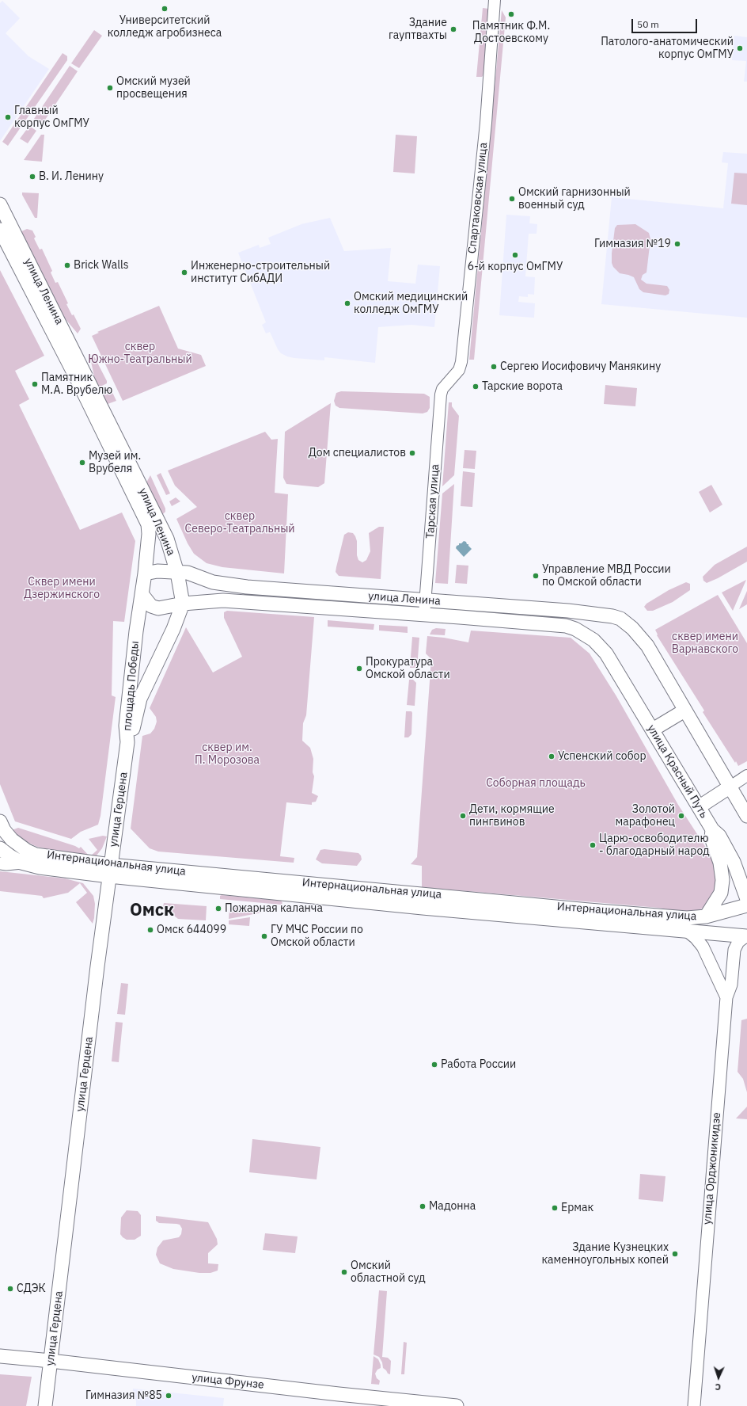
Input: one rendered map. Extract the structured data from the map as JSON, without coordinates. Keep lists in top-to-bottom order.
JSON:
{
  "streets": {
    "main road": [
      "улица Ленина",
      "площадь Победы",
      "улица Красный Путь",
      "улица Герцена",
      "Интернациональная улица",
      "улица Орджоникидзе",
      "улица Фрунзе"
    ],
    "street": ["Спартаковская улица", "Тарская улица"]
  },
  "crossings": [
    ["Спартаковская улица", "Тарская улица"],
    ["улица Ленина", "Тарская улица"],
    ["улица Ленина", "площадь Победы"],
    ["улица Ленина", "улица Красный Путь"],
    ["площадь Победы", "улица Герцена"],
    ["улица Герцена", "Интернациональная улица"],
    ["улица Герцена", "улица Фрунзе"],
    ["Интернациональная улица", "улица Орджоникидзе"]
  ],
  "districts": ["Омск"],
  "parks": [
    "сквер Южно-Театральный",
    "сквер Северо-Театральный",
    "Сквер имени Дзержинского",
    "сквер имени Варнавского",
    "сквер им. П. Морозова",
    "Соборная площадь"
  ],
  "places": [
    "Университетский колледж агробизнеса",
    "Памятник Ф.М. Достоевскому",
    "Здание гауптвахты",
    "Патолого-анатомический корпус ОмГМУ",
    "Омский музей просвещения",
    "Главный корпус ОмГМУ",
    "В. И. Ленину",
    "Омский гарнизонный военный суд",
    "Гимназия №19",
    "6-й корпус ОмГМУ",
    "Brick Walls",
    "Инженерно-строительный институт СибАДИ",
    "Омский медицинский колледж ОмГМУ",
    "Сергею Иосифовичу Манякину",
    "Памятник М.А. Врубелю",
    "Тарские ворота",
    "Дом специалистов",
    "Музей им. Врубеля",
    "Управление МВД России по Омской области",
    "Прокуратура Омской области",
    "Успенский собор",
    "Дети, кормящие пингвинов",
    "Золотой марафонец",
    "Царю-освободителю - благодарный народ",
    "Пожарная каланча",
    "Омск 644099",
    "ГУ МЧС России по Омской области",
    "Работа России",
    "Мадонна",
    "Ермак",
    "Здание Кузнецких каменноугольных копей",
    "Омский областной суд",
    "СДЭК",
    "Гимназия №85"
  ],
  "scale_bar": "50 m",
  "north": "bottom"
}
